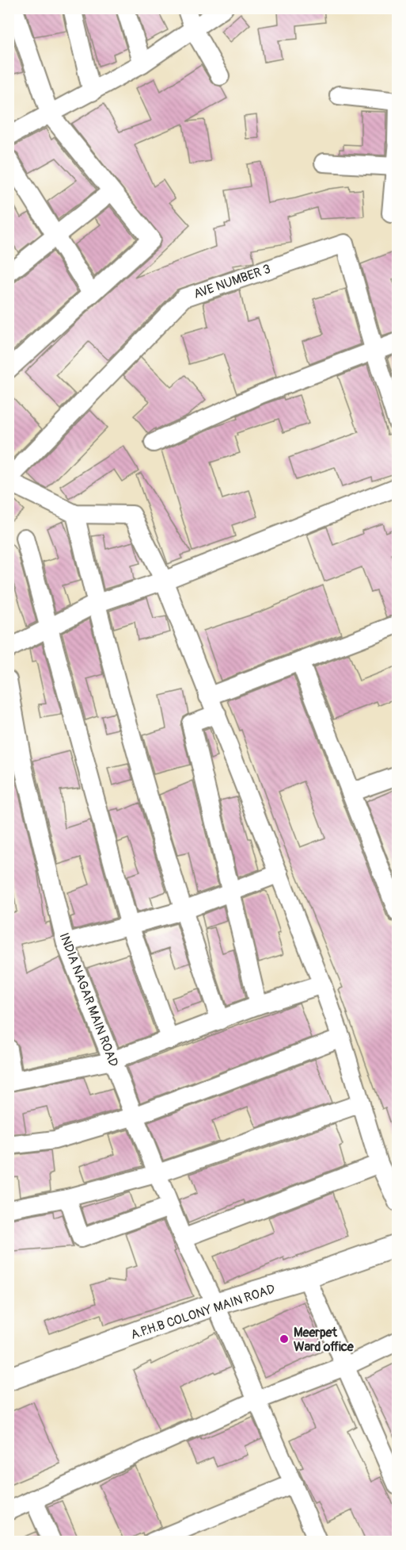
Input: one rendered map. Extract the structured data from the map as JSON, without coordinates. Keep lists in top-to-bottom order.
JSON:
{
  "streets": {
    "street": ["AVE NUMBER 3", "INDIA NAGAR MAIN ROAD", "A.P.H.B COLONY MAIN ROAD"]
  },
  "crossings": [
    ["INDIA NAGAR MAIN ROAD", "A.P.H.B COLONY MAIN ROAD"]
  ],
  "places": ["Meerpet Ward office"]
}
